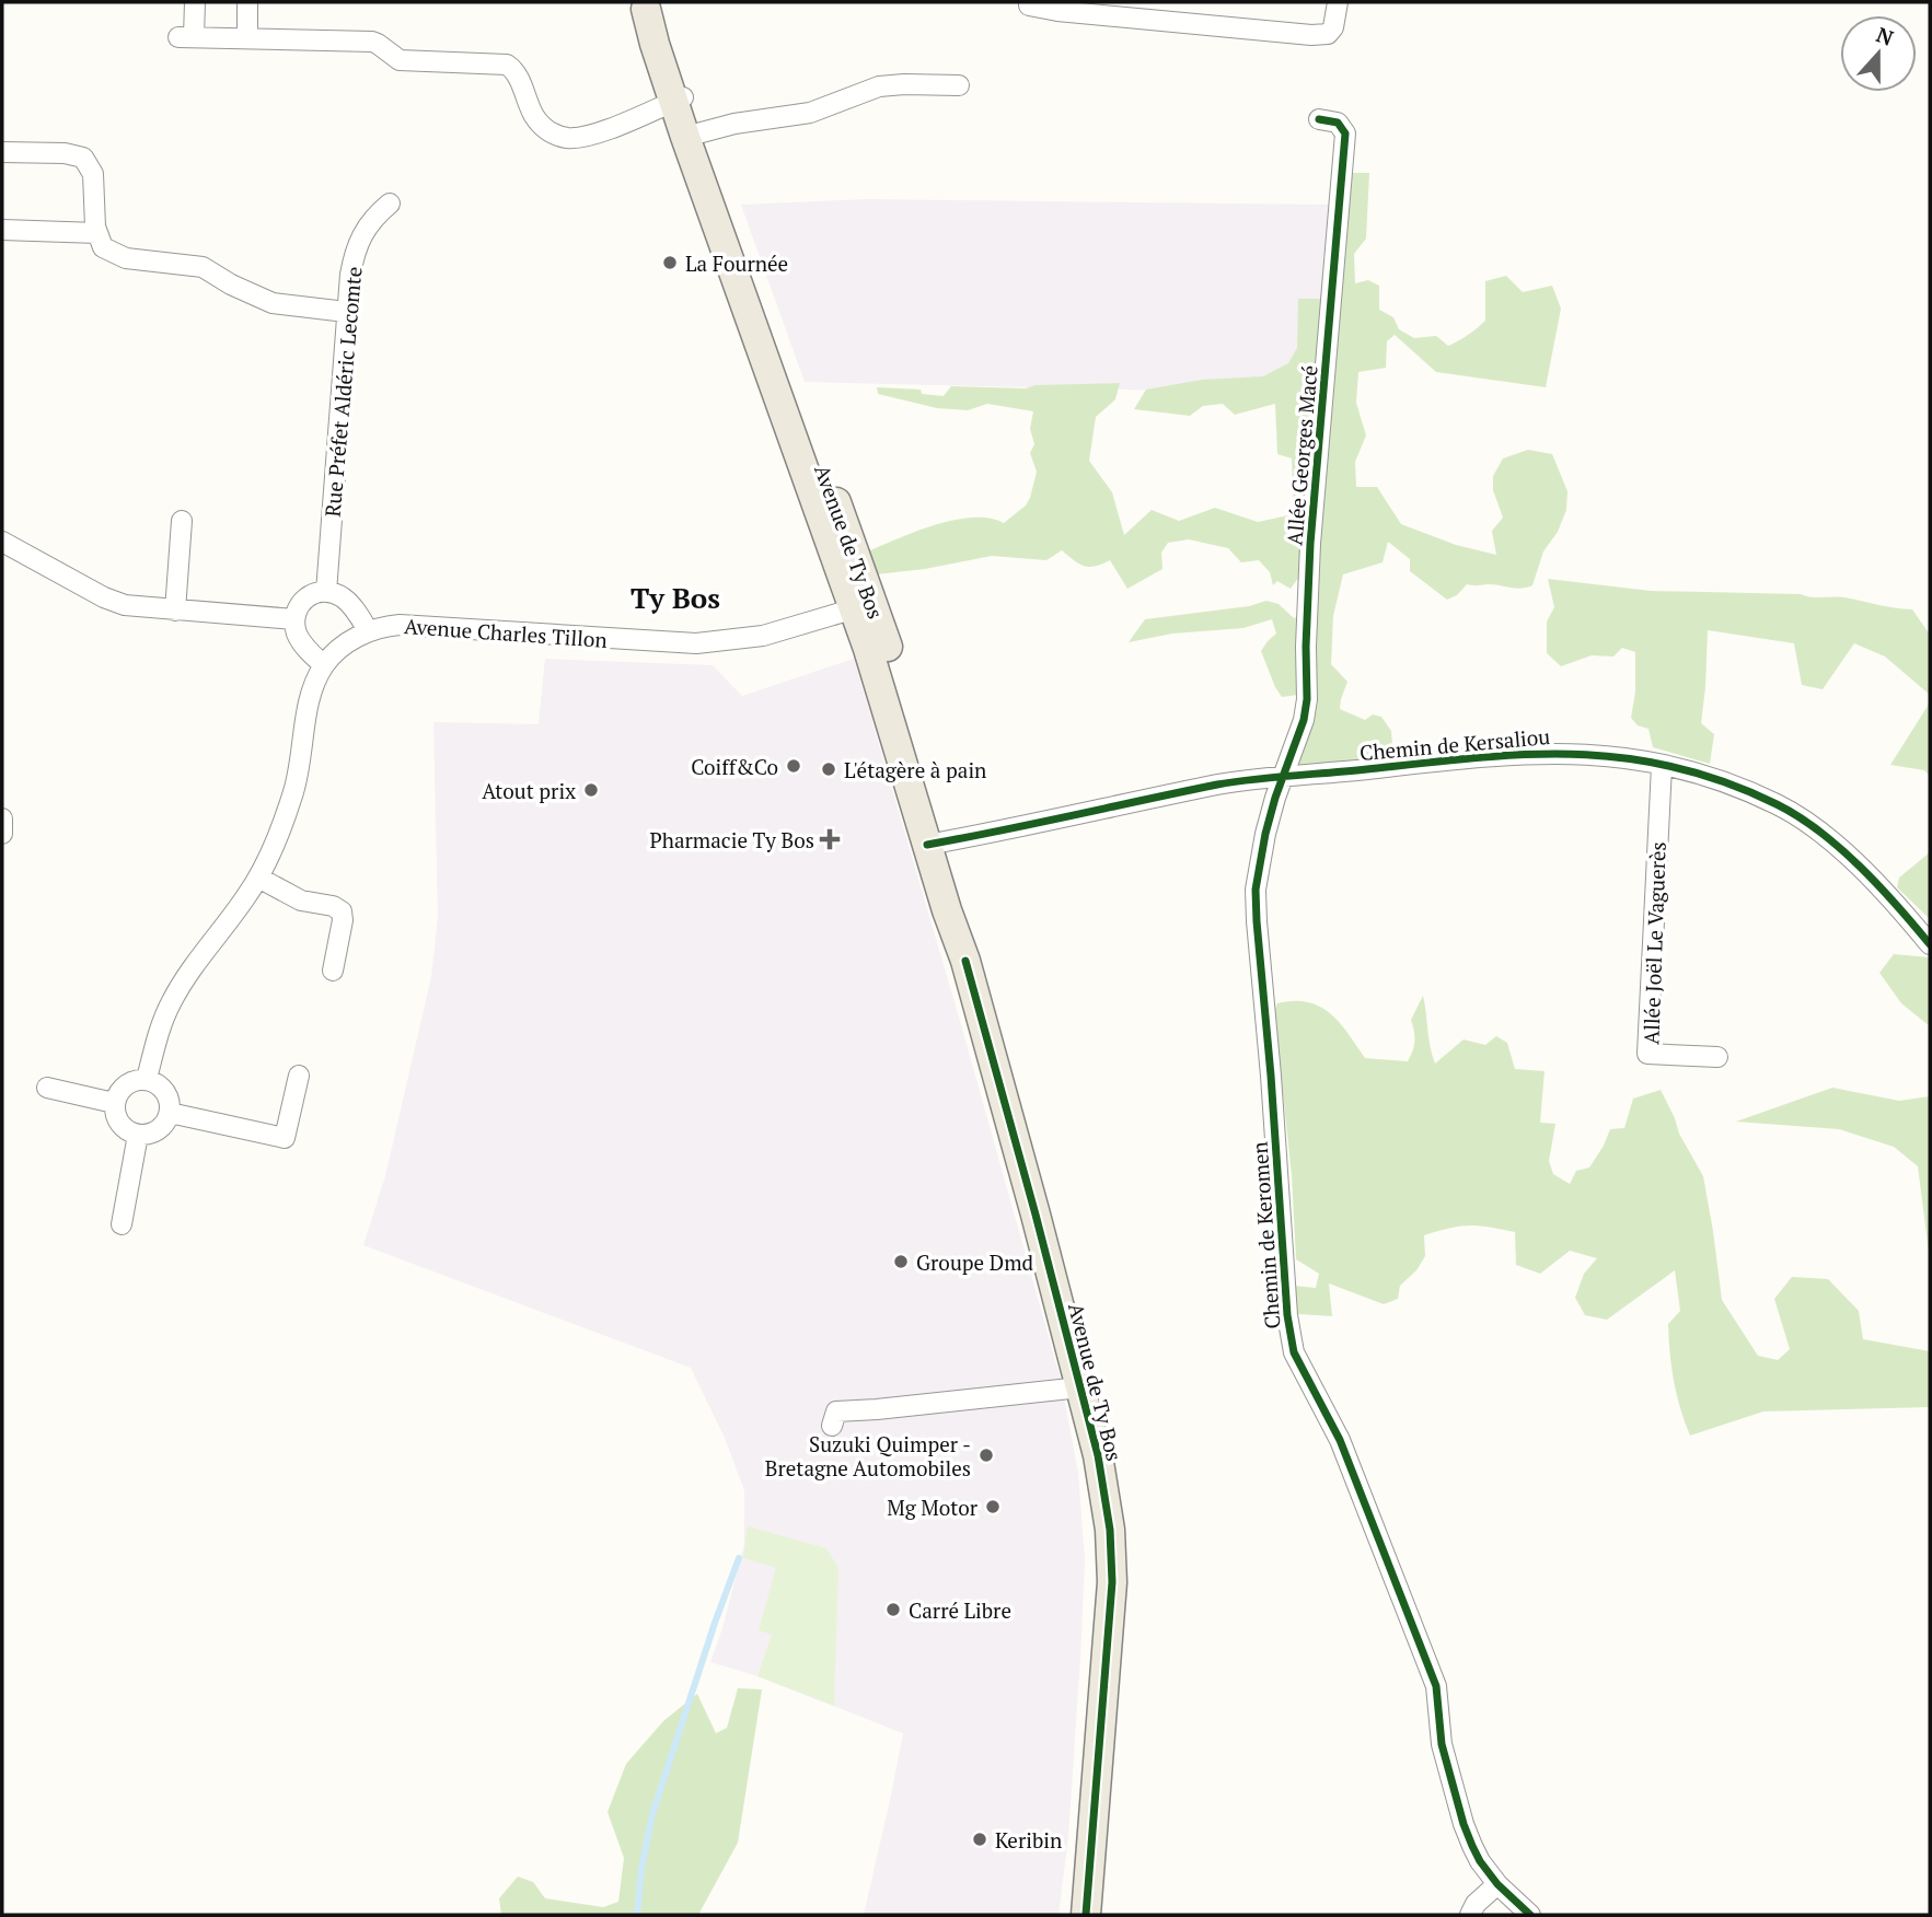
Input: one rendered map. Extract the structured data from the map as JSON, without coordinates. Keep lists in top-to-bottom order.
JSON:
{
  "streets": {
    "main road": ["Avenue de Ty Bos"],
    "street": [
      "Rue Préfet Aldéric Lecomte",
      "Allée Georges Macé",
      "Avenue Charles Tillon",
      "Chemin de Kersaliou",
      "Allée Joël Le Vaguerès",
      "Chemin de Keromen"
    ]
  },
  "crossings": [
    ["Allée Georges Macé", "Chemin de Kersaliou"],
    ["Allée Georges Macé", "Chemin de Keromen"],
    ["Avenue de Ty Bos", "Avenue Charles Tillon"],
    ["Avenue de Ty Bos", "Chemin de Kersaliou"],
    ["Chemin de Kersaliou", "Allée Joël Le Vaguerès"],
    ["Chemin de Kersaliou", "Chemin de Keromen"]
  ],
  "districts": ["Ty Bos"],
  "places": {
    "other": [
      "La Fournée",
      "Coiff&Co",
      "L'étagère à pain",
      "Atout prix",
      "Groupe Dmd",
      "Suzuki Quimper - Bretagne Automobiles",
      "Mg Motor",
      "Carré Libre",
      "Keribin"
    ],
    "health": ["Pharmacie Ty Bos"]
  },
  "north": "top"
}
